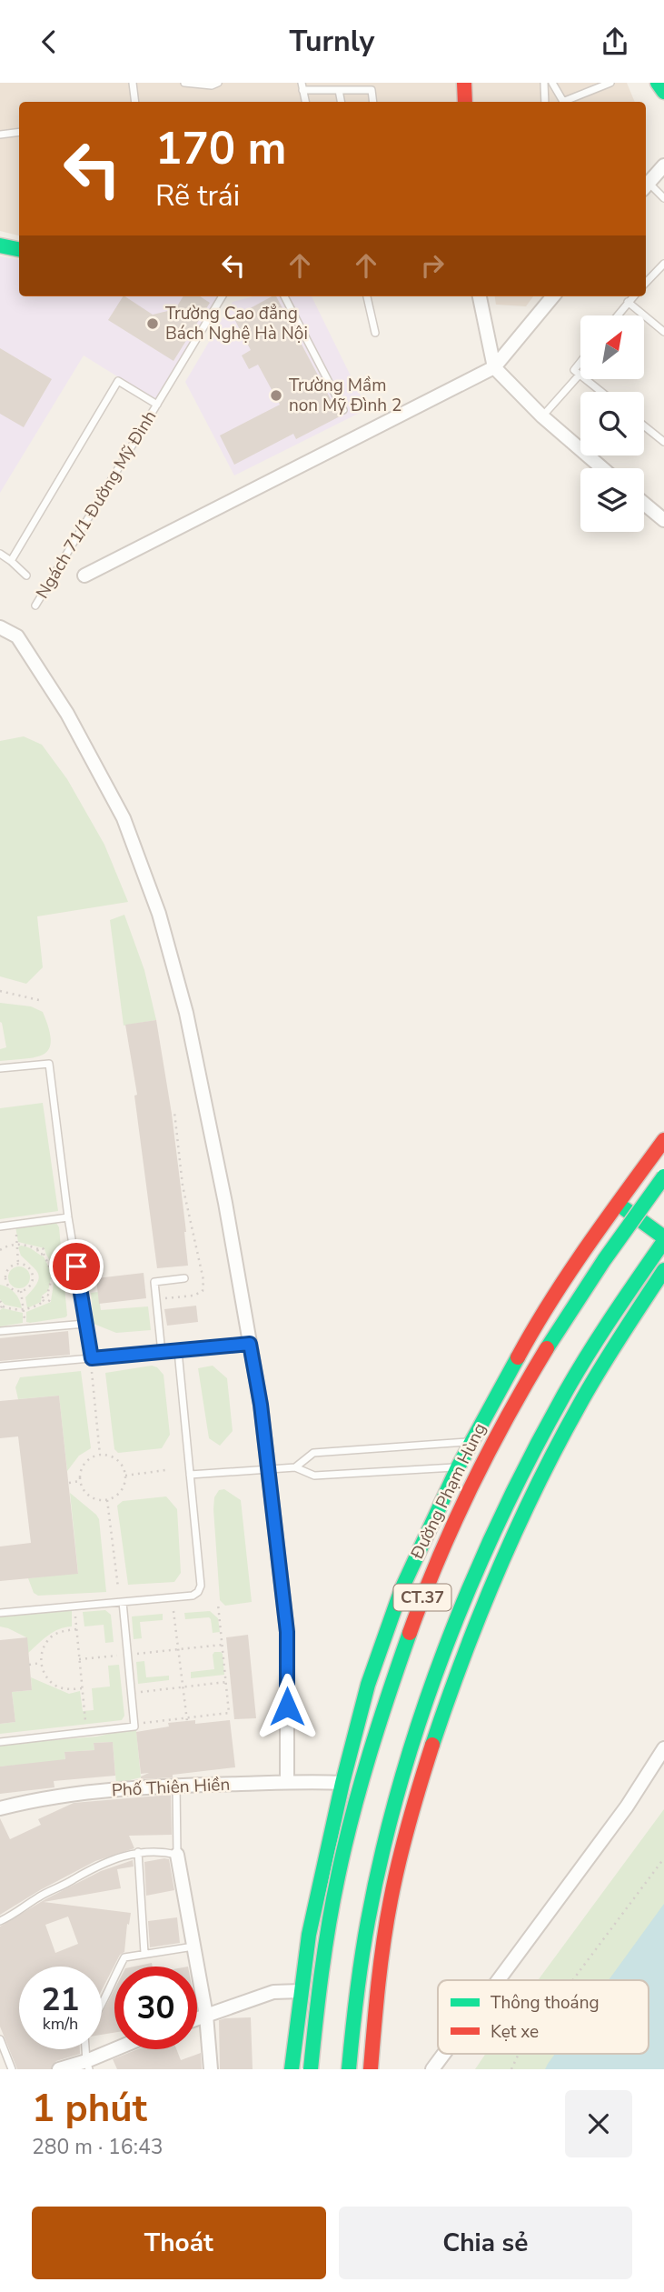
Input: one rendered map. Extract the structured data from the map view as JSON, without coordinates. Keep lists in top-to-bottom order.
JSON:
{
  "streets": {
    "main road": ["Đường Phạm Hùng", "CT.37"],
    "street": ["Phố Thiên Hiền"],
    "lane": ["Ngách 71/1 Đường Mỹ Đình"]
  },
  "crossings": [
    ["Đường Phạm Hùng", "Phố Thiên Hiền"]
  ],
  "places": ["Trường Cao đẳng Bách Nghệ Hà Nội", "Trường Mầm non Mỹ Đình 2"],
  "legend": ["Thông thoáng", "Kẹt xe"],
  "north": "top right",
  "page": {
    "header": "Turnly",
    "turn": ["170 m", "Rẽ trái"],
    "speed": "21 km/h",
    "limit": "30",
    "heading": ["1 phút", "280 m · 16:43"],
    "buttons": ["Thoát", "Chia sẻ"]
  }
}
